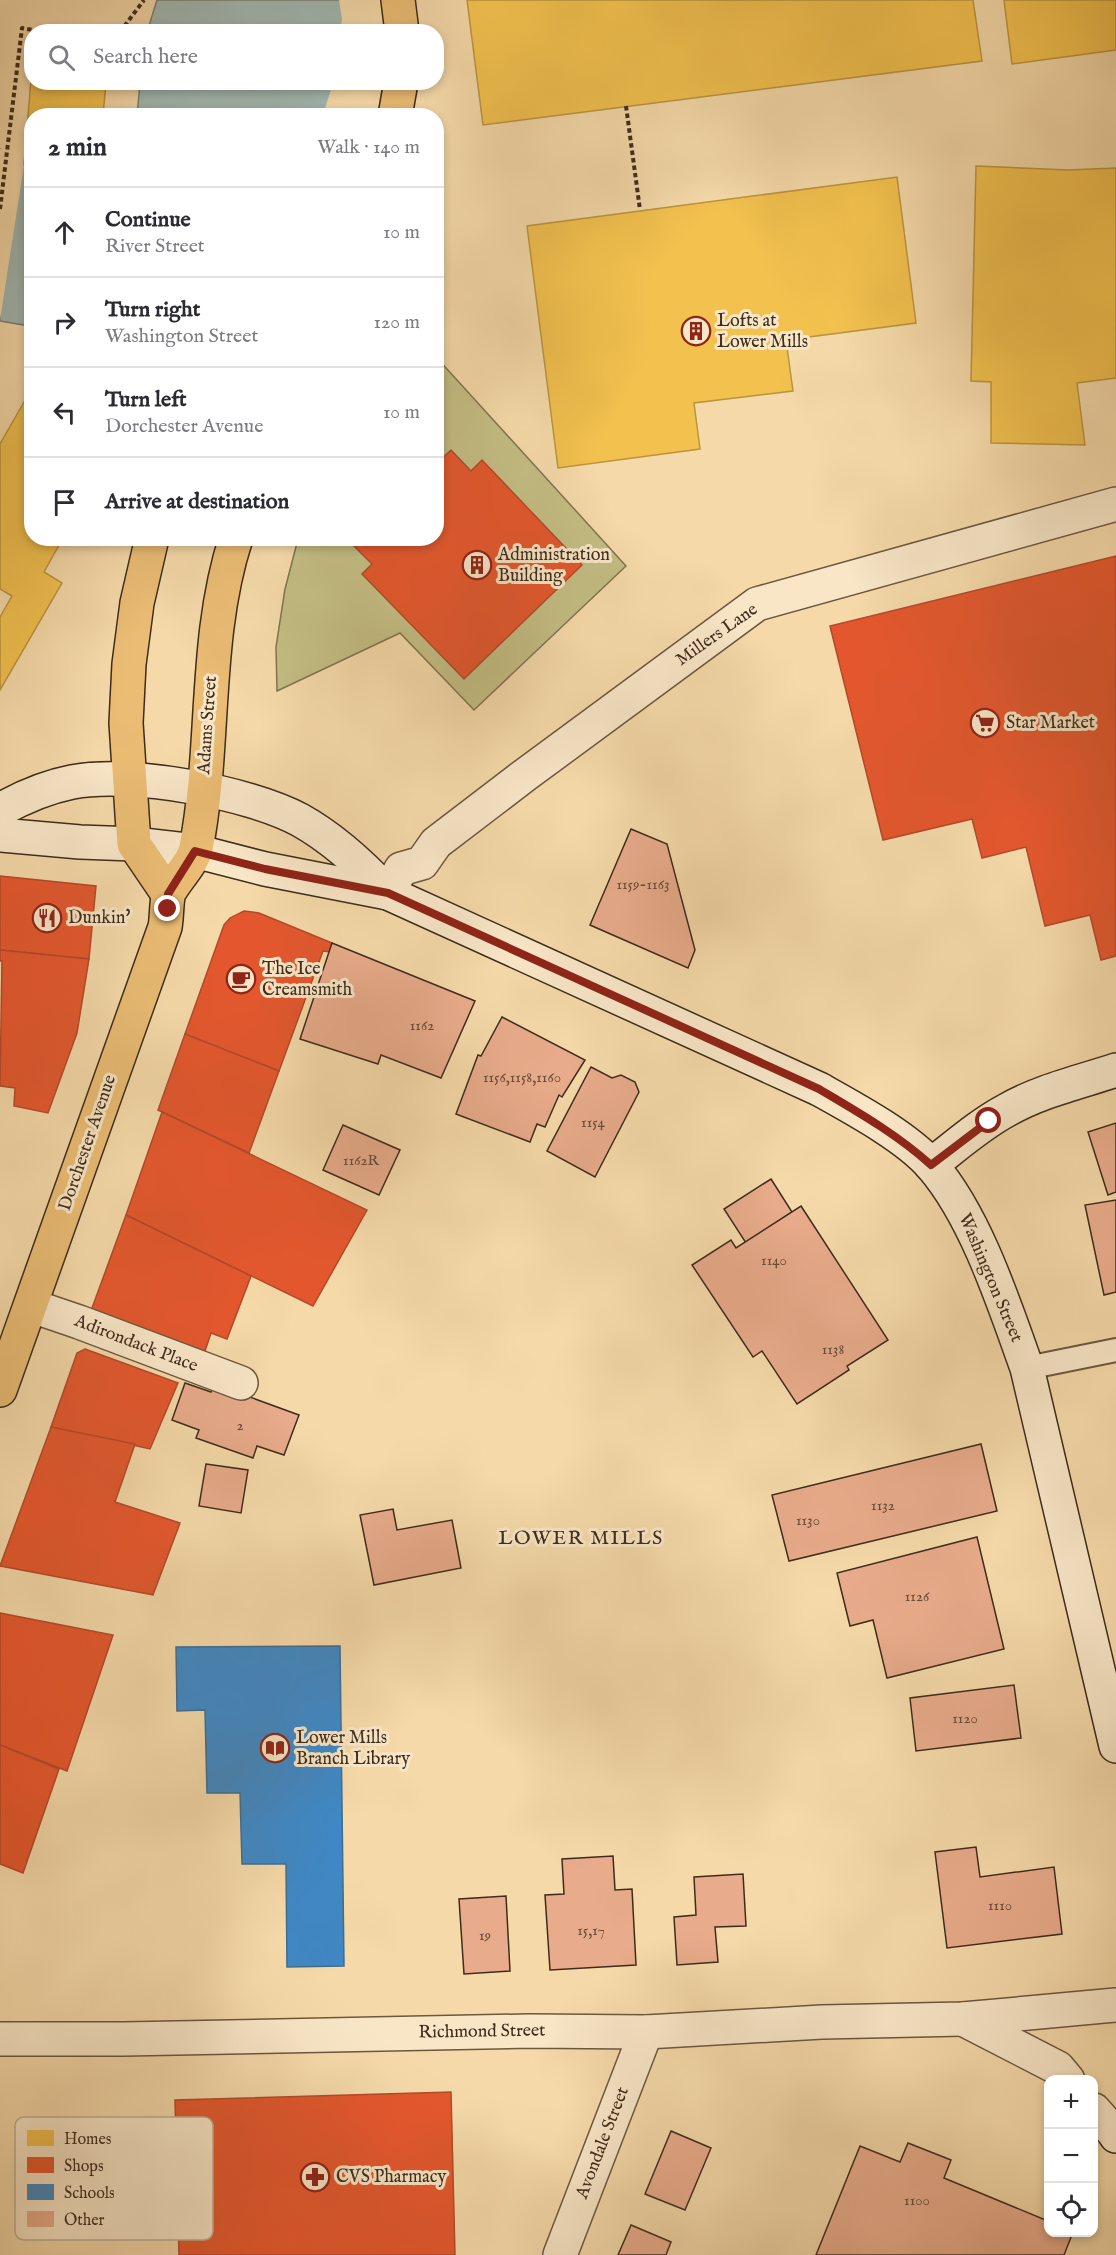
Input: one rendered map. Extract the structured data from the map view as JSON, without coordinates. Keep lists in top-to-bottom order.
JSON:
{
  "streets": {
    "main road": ["Adams Street", "Dorchester Avenue"],
    "street": [
      "Millers Lane",
      "Washington Street",
      "Adirondack Place",
      "Richmond Street",
      "Avondale Street"
    ]
  },
  "crossings": [
    ["Millers Lane", "Washington Street"],
    ["Adams Street", "Dorchester Avenue"],
    ["Adams Street", "Washington Street"],
    ["Dorchester Avenue", "Washington Street"],
    ["Dorchester Avenue", "Adirondack Place"],
    ["Richmond Street", "Avondale Street"]
  ],
  "districts": ["LOWER MILLS"],
  "places": {
    "building": ["Lofts at Lower Mills", "Administration Building"],
    "supermarket": ["Star Market"],
    "restaurant": ["Dunkin'"],
    "cafe": ["The Ice Creamsmith"],
    "library": ["Lower Mills Branch Library"],
    "pharmacy": ["CVS Pharmacy"]
  },
  "house_numbers": [
    "1159-1163",
    "1162",
    "1156,1158,1160",
    "1154",
    "1162R",
    "1140",
    "1138",
    "2",
    "1132",
    "1130",
    "1126",
    "1120",
    "1110",
    "15,17",
    "19",
    "1100"
  ],
  "legend": [
    "Homes",
    "Shops",
    "Schools",
    "Other"
  ],
  "page": {
    "search": "Search here",
    "heading": ["2 min", "Walk · 140 m"],
    "list": [
      ["Continue", "River Street", "10 m"],
      ["Turn right", "Washington Street", "120 m"],
      ["Turn left", "Dorchester Avenue", "10 m"],
      "Arrive at destination"
    ],
    "map_buttons": ["+", "−"]
  }
}
